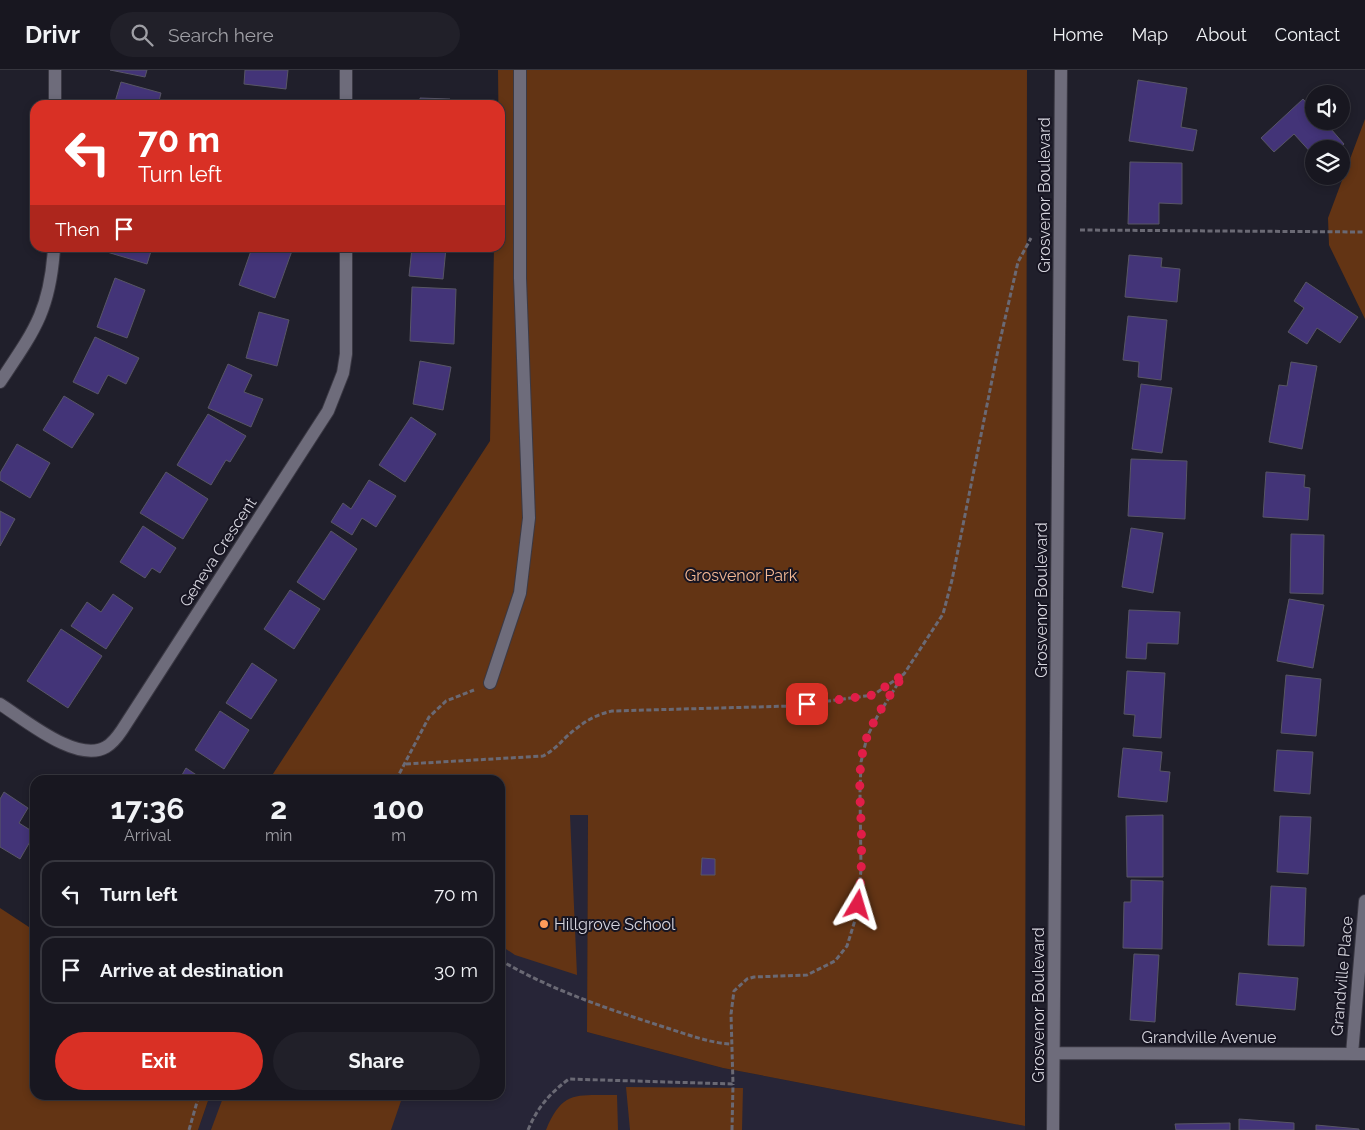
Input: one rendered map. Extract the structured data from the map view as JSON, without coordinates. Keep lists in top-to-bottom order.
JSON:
{
  "streets": {
    "street": [
      "Grosvenor Boulevard",
      "Geneva Crescent",
      "Grandville Place",
      "Grandville Avenue"
    ]
  },
  "crossings": [
    ["Grosvenor Boulevard", "Grandville Avenue"],
    ["Grandville Place", "Grandville Avenue"]
  ],
  "parks": ["Grosvenor Park"],
  "places": ["Hillgrove School"],
  "page": {
    "header": "Drivr",
    "search": "Search here",
    "nav": [
      "Home",
      "Map",
      "About",
      "Contact"
    ],
    "turn": ["70 m", "Turn left"],
    "then": "Then",
    "eta": [
      "17:36",
      "Arrival",
      "2",
      "min",
      "100",
      "m"
    ],
    "list": [
      {
        "name": "Turn left",
        "value": "70 m"
      },
      {
        "name": "Arrive at destination",
        "value": "30 m"
      }
    ],
    "buttons": ["Exit", "Share"]
  }
}
